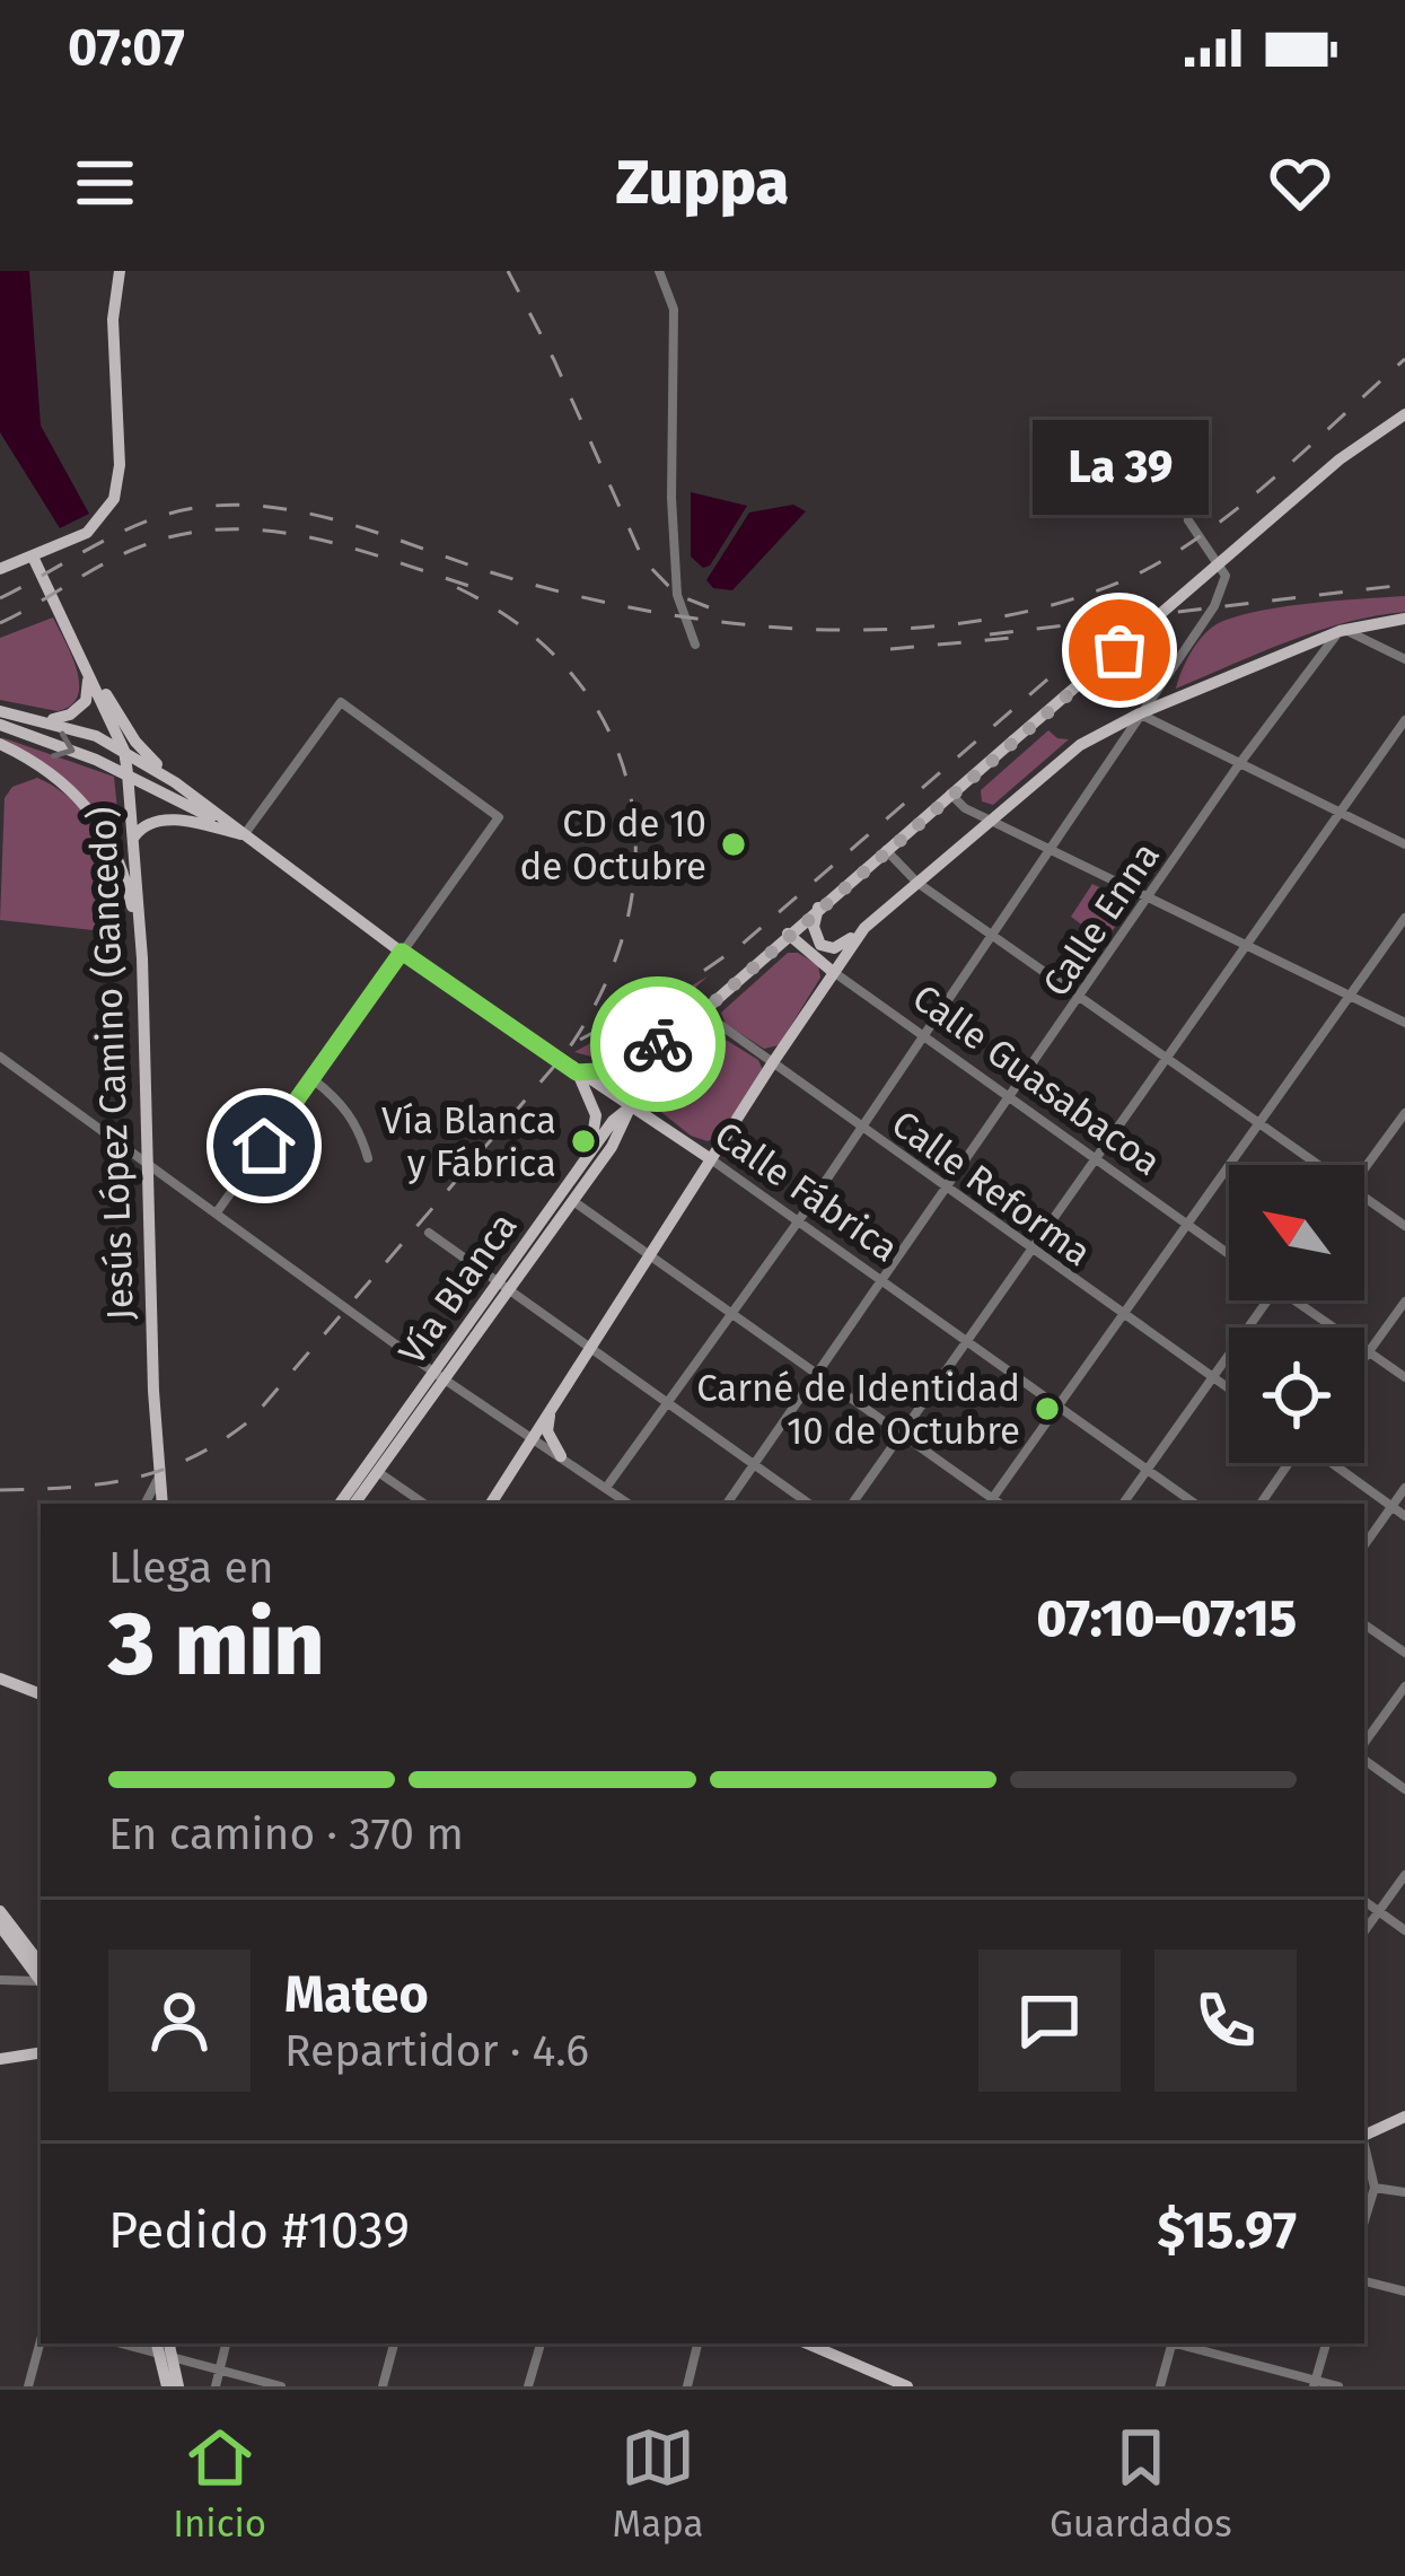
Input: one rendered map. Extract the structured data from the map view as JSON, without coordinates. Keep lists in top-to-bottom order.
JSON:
{
  "streets": {
    "main road": [
      "Jesús López Camino (Gancedo)",
      "Calle Guasabacoa",
      "Calle Fábrica",
      "Vía Blanca"
    ],
    "street": ["Calle Enna", "Calle Reforma"]
  },
  "crossings": [
    ["Calle Enna", "Calle Guasabacoa"],
    ["Calle Enna", "Calle Reforma"],
    ["Calle Enna", "Calle Fábrica"],
    ["Jesús López Camino (Gancedo)", "Calle Fábrica"],
    ["Calle Guasabacoa", "Vía Blanca"],
    ["Calle Reforma", "Vía Blanca"],
    ["Calle Fábrica", "Vía Blanca"]
  ],
  "places": [
    "La 39",
    "CD de 10 de Octubre",
    "Vía Blanca y Fábrica",
    "Carné de Identidad 10 de Octubre"
  ],
  "north": "top left",
  "page": {
    "status": "07:07",
    "header": "Zuppa",
    "bubble": "La 39",
    "heading": ["3 min", "Llega en", "07:10–07:15"],
    "panel": [
      "Mateo",
      "Repartidor · 4.6",
      "Pedido #1039",
      "$15.97"
    ],
    "bar": "En camino · 370 m",
    "tabs": ["Inicio", "Mapa", "Guardados"]
  }
}
